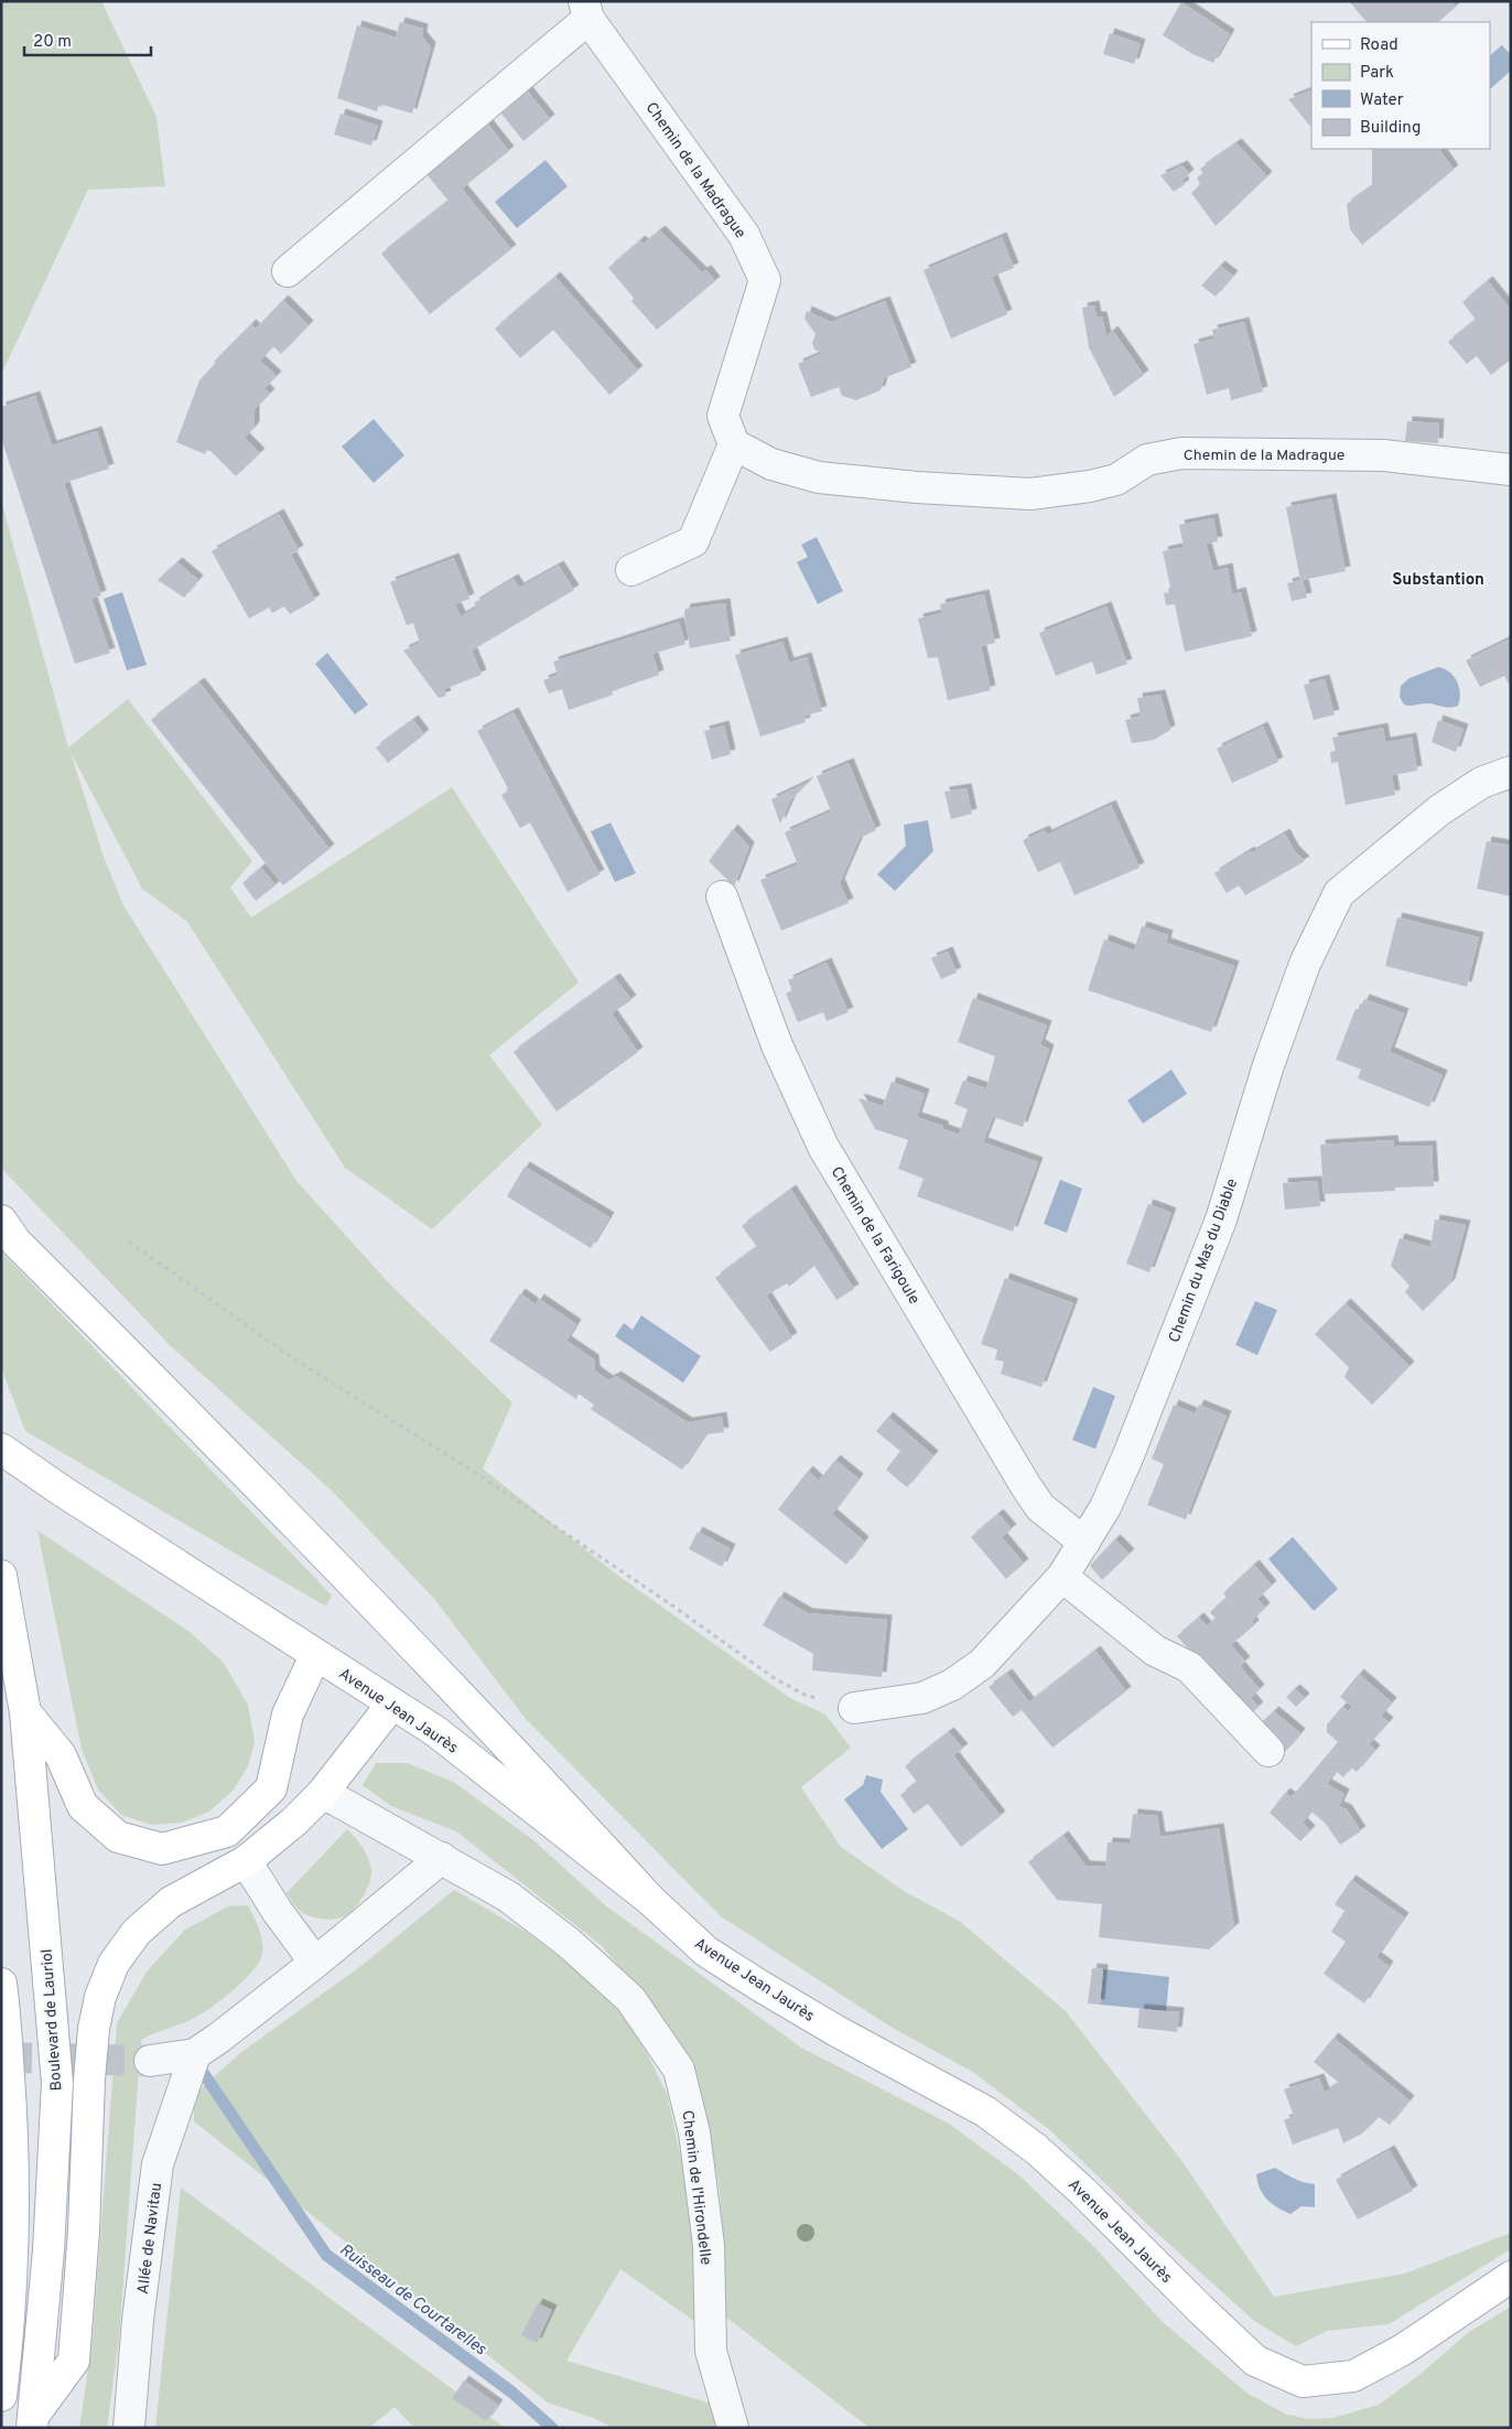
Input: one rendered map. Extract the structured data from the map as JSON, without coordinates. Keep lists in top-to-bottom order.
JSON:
{
  "streets": {
    "main road": ["Avenue Jean Jaurès", "Boulevard de Lauriol"],
    "street": [
      "Chemin de la Madrague",
      "Chemin de la Farigoule",
      "Chemin du Mas du Diable",
      "Chemin de l'Hirondelle",
      "Allée de Navitau"
    ]
  },
  "crossings": [
    ["Chemin de la Farigoule", "Chemin du Mas du Diable"]
  ],
  "districts": ["Substantion"],
  "water": ["Ruisseau de Courtarelles"],
  "legend": [
    "Road",
    "Park",
    "Water",
    "Building"
  ],
  "scale_bar": "20 m"
}
